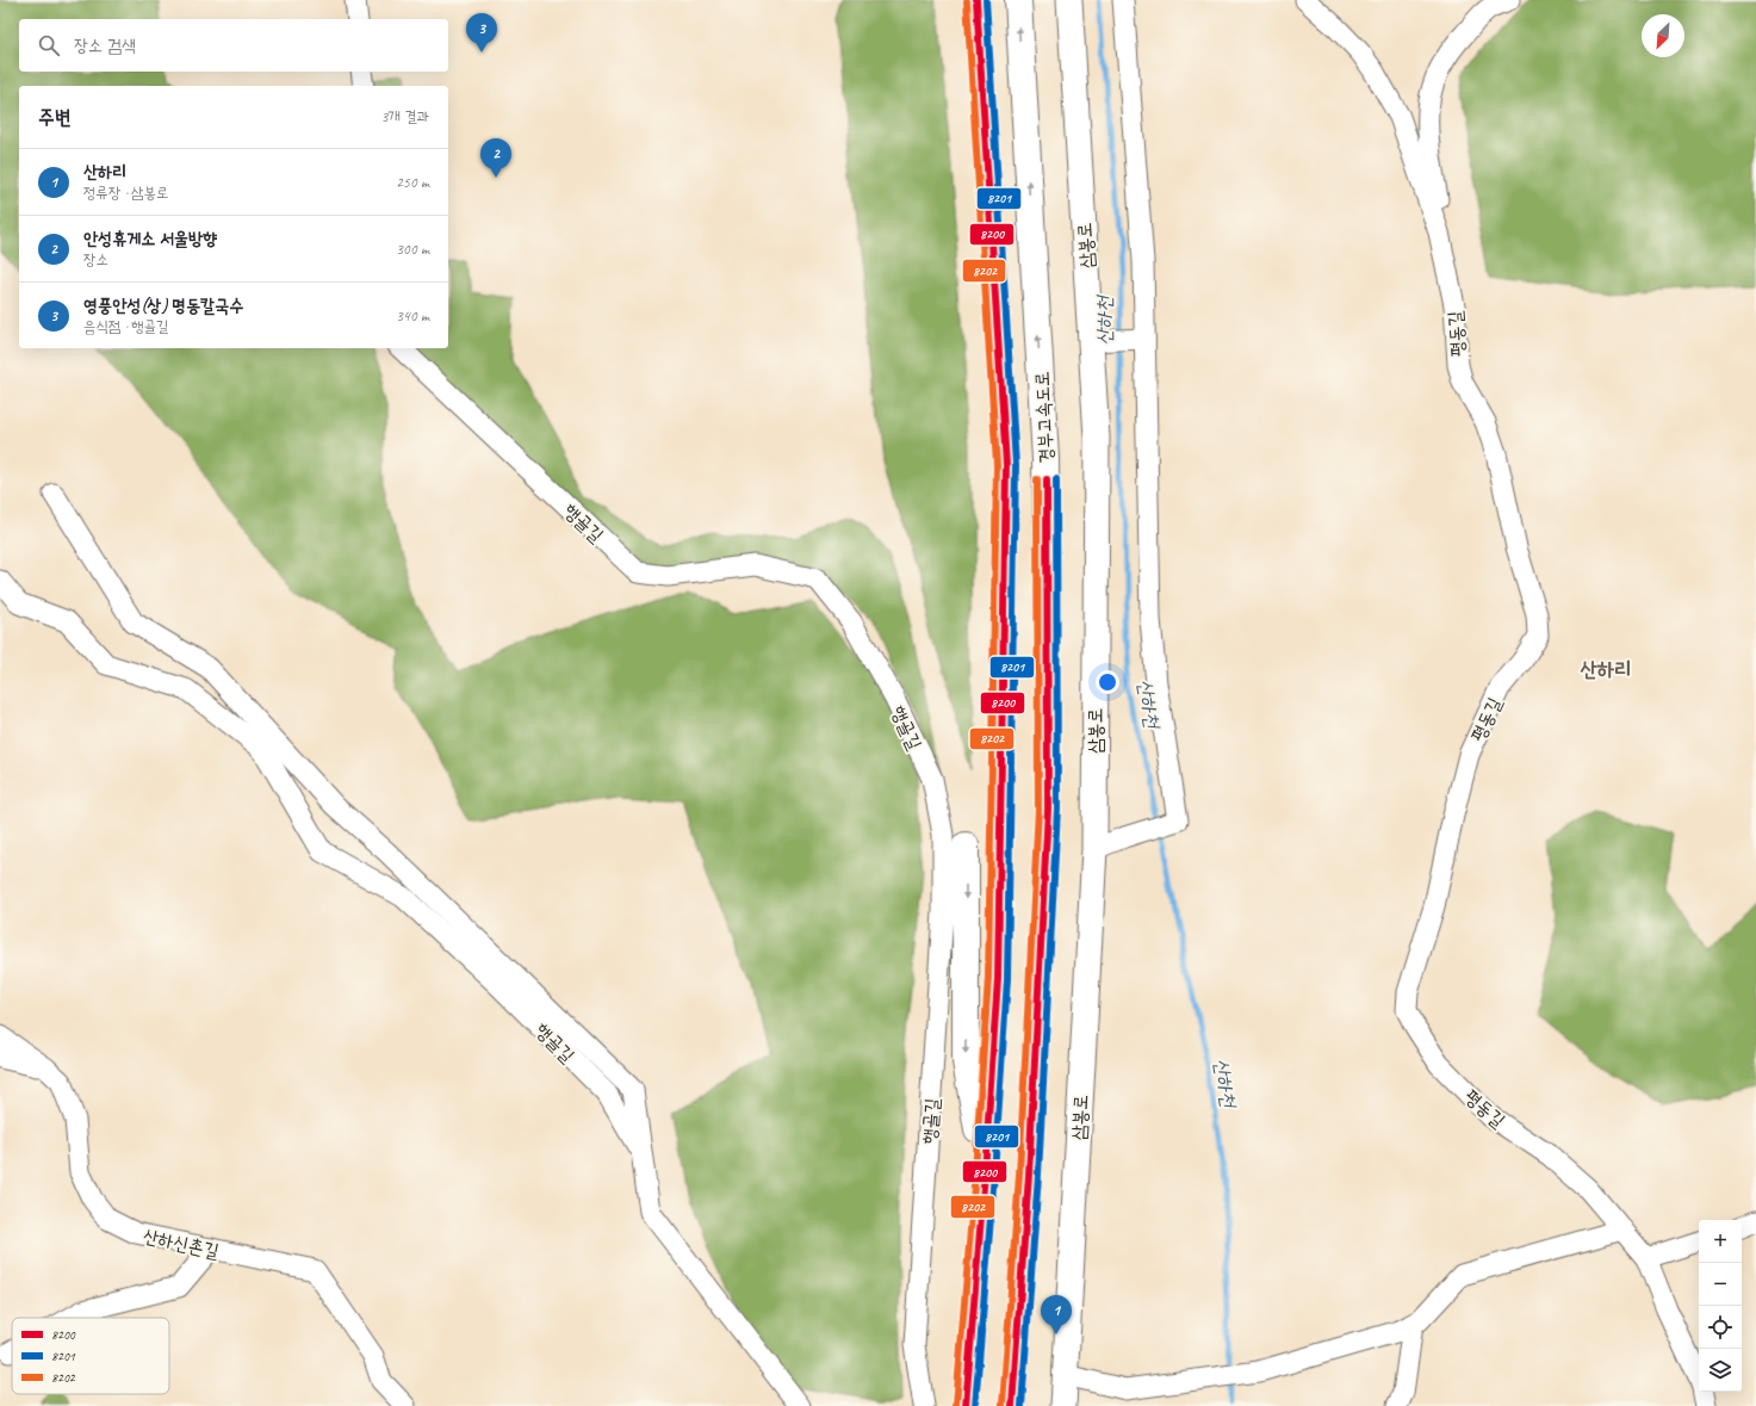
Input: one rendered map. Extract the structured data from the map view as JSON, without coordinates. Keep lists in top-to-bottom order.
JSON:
{
  "streets": {
    "highway": ["경부고속도로"],
    "main road": ["삼봉로"],
    "street": ["평동길", "행골길", "산하신촌길"]
  },
  "districts": ["산하리"],
  "water": ["산하천"],
  "lines": ["transit line 8200", "transit line 8201", "transit line 8202"],
  "legend": ["8200", "8201", "8202"],
  "north": "bottom left",
  "page": {
    "pins": ["3", "2", "1"],
    "search": "장소 검색",
    "heading": ["주변", "3개 결과"],
    "list": [
      {
        "mark": "1",
        "name": "산하리",
        "note": "정류장 · 삼봉로",
        "value": "250 m"
      },
      {
        "mark": "2",
        "name": "안성휴게소 서울방향",
        "note": "장소",
        "value": "300 m"
      },
      {
        "mark": "3",
        "name": "영풍안성(상) 명동칼국수",
        "note": "음식점 · 행골길",
        "value": "340 m"
      }
    ],
    "map_buttons": ["+", "−"]
  }
}
